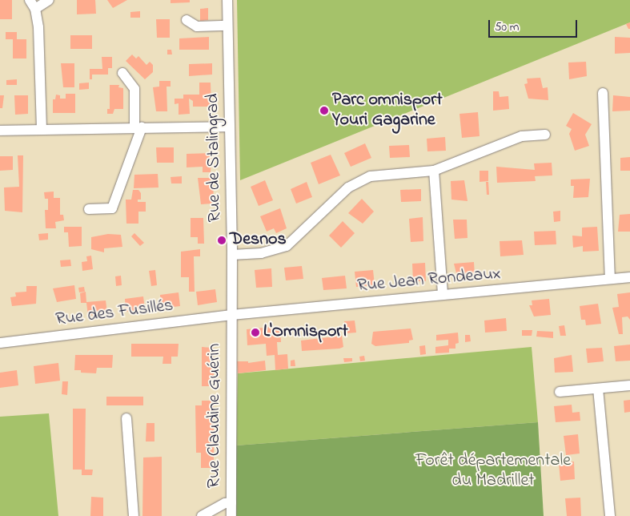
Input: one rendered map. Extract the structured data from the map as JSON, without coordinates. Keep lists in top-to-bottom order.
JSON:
{
  "streets": {
    "street": [
      "Rue de Stalingrad",
      "Rue Jean Rondeaux",
      "Rue des Fusillés",
      "Rue Claudine Guérin"
    ]
  },
  "crossings": [
    ["Rue de Stalingrad", "Rue Jean Rondeaux"],
    ["Rue de Stalingrad", "Rue des Fusillés"],
    ["Rue de Stalingrad", "Rue Claudine Guérin"],
    ["Rue Jean Rondeaux", "Rue des Fusillés"],
    ["Rue Jean Rondeaux", "Rue Claudine Guérin"],
    ["Rue des Fusillés", "Rue Claudine Guérin"]
  ],
  "parks": ["Forêt départementale du Madrillet"],
  "places": ["Parc omnisport Youri Gagarine", "Desnos", "L'Omnisport"],
  "scale_bar": "50 m"
}
